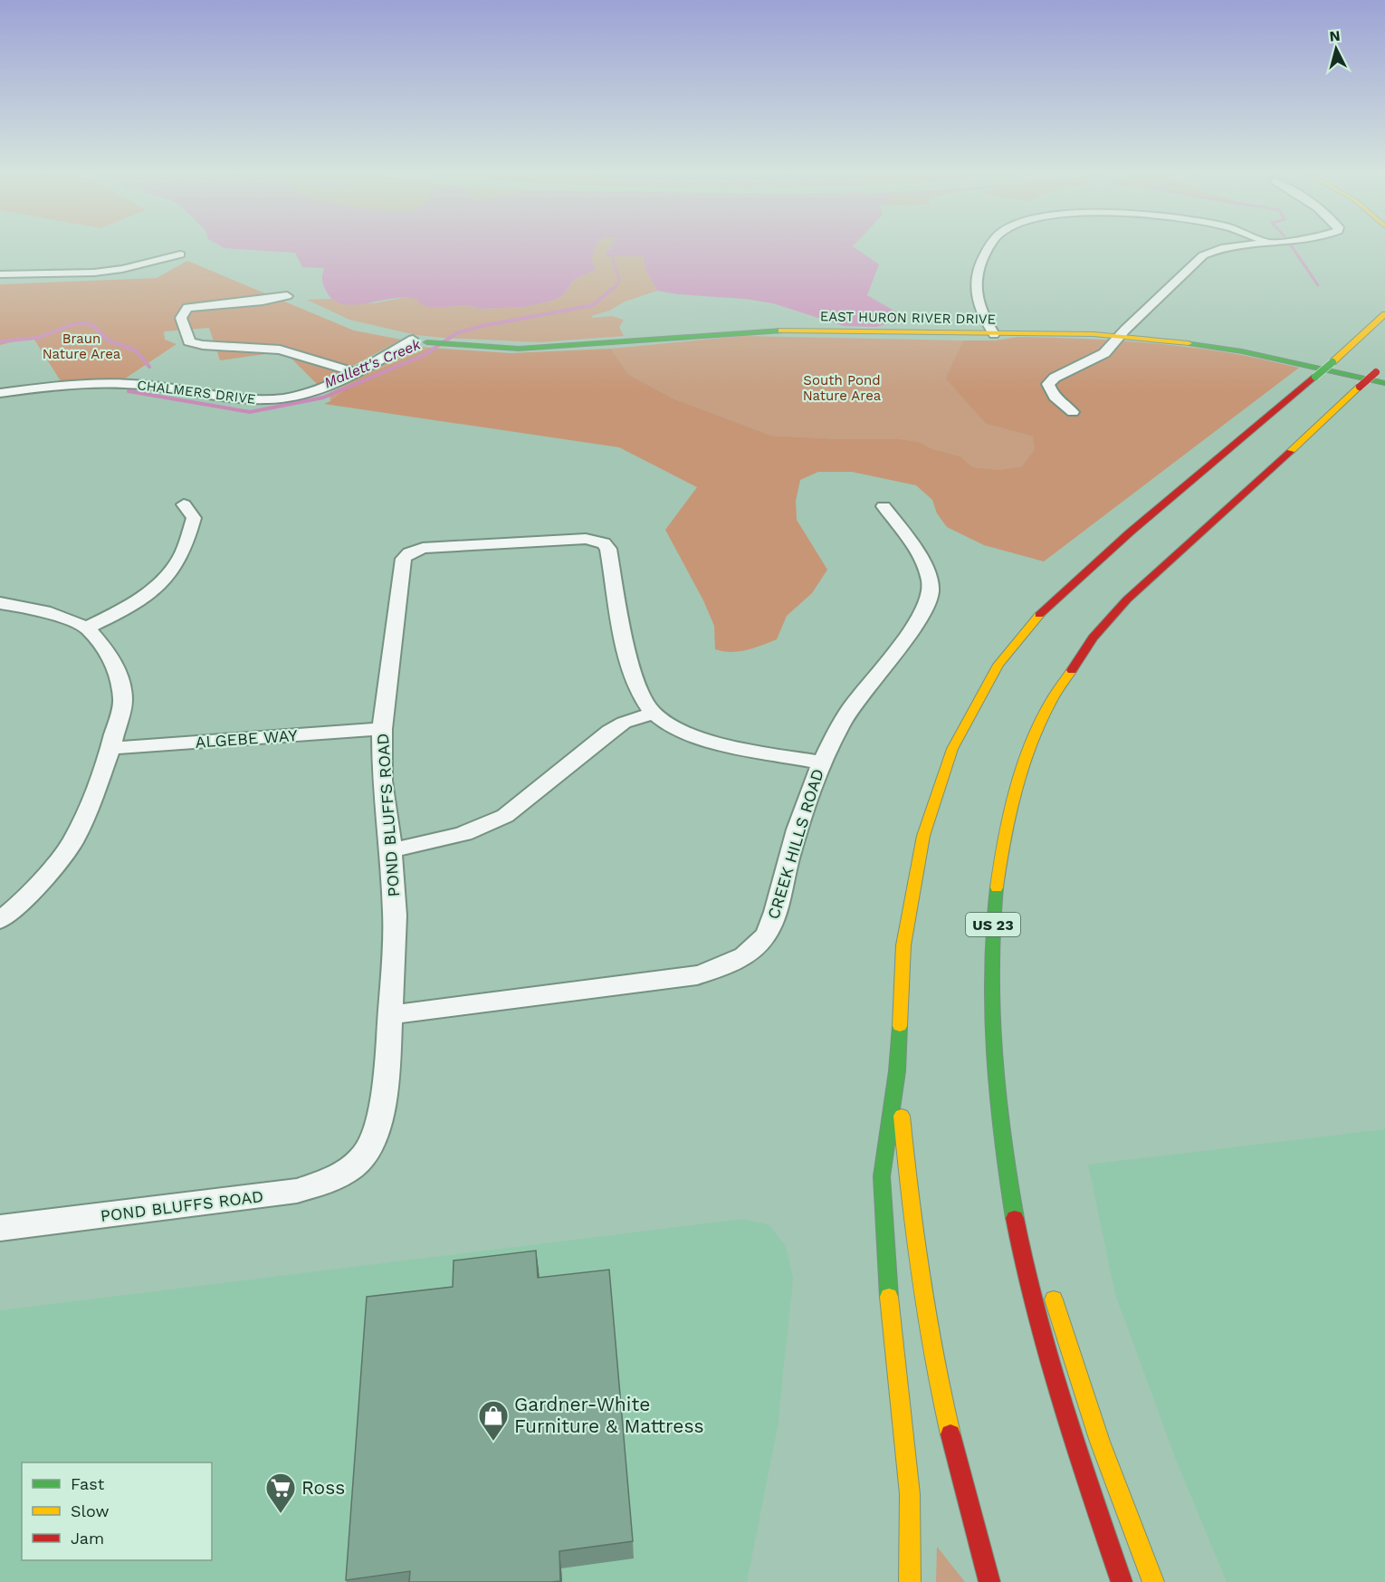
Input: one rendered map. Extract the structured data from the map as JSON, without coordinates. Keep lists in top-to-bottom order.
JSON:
{
  "streets": {
    "main road": ["EAST HURON RIVER DRIVE", "US 23"],
    "street": [
      "CHALMERS DRIVE",
      "ALGEBE WAY",
      "POND BLUFFS ROAD",
      "CREEK HILLS ROAD"
    ]
  },
  "crossings": [
    ["ALGEBE WAY", "POND BLUFFS ROAD"],
    ["POND BLUFFS ROAD", "CREEK HILLS ROAD"]
  ],
  "water": ["Mallett's Creek"],
  "parks": ["Braun Nature Area", "South Pond Nature Area"],
  "places": {
    "shop": ["Gardner-White Furniture & Mattress"],
    "supermarket": ["Ross"]
  },
  "legend": ["Fast", "Slow", "Jam"],
  "north": "top"
}
